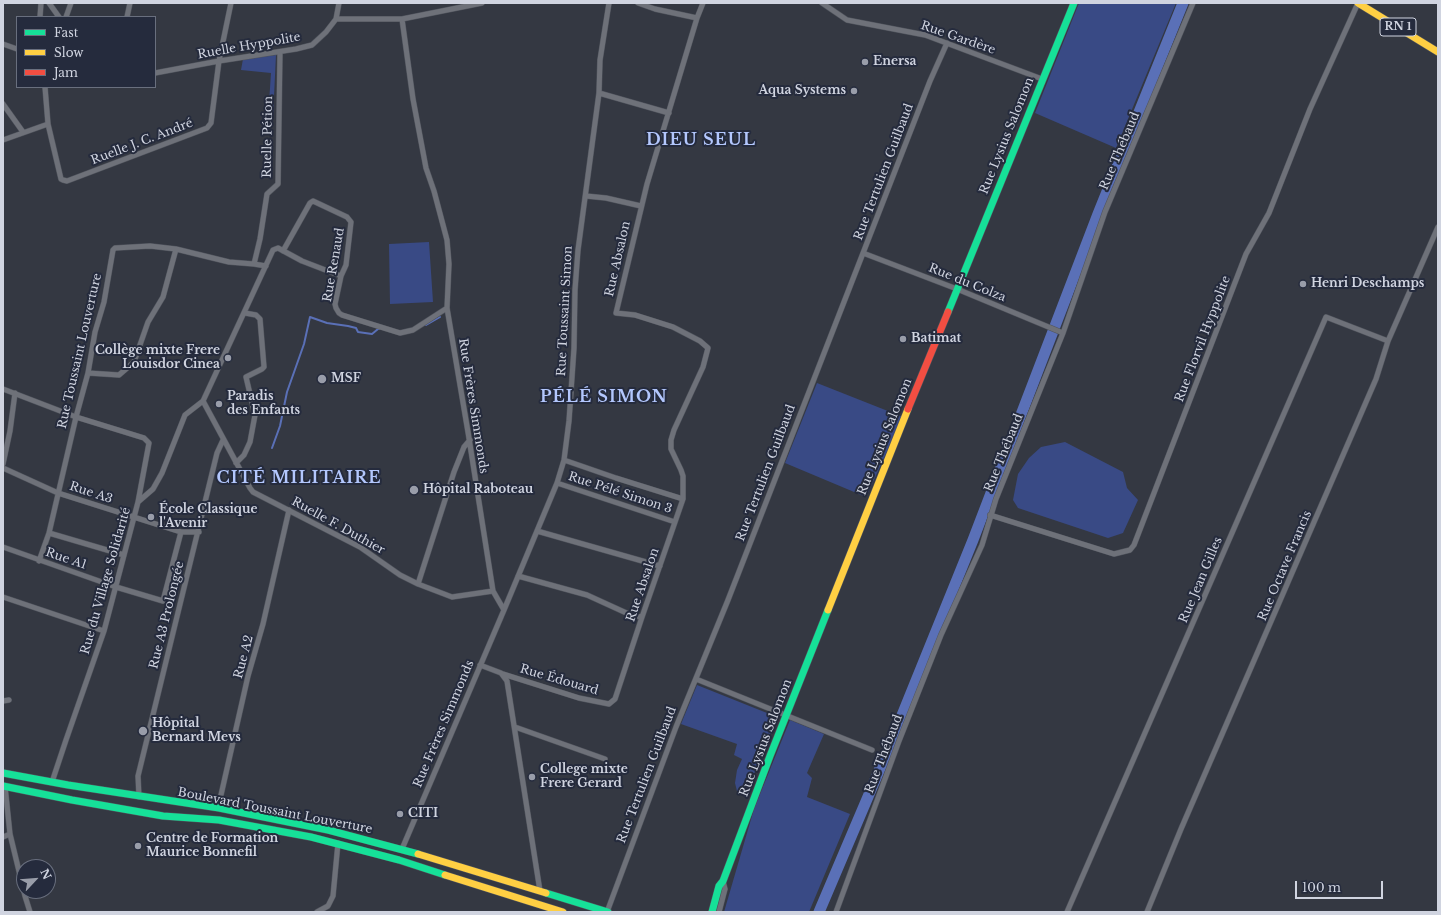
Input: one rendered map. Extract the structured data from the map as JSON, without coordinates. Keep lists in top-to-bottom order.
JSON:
{
  "streets": {
    "main road": ["RN 1", "Rue Lysius Salomon", "Boulevard Toussaint Louverture"],
    "street": [
      "Rue Gardère",
      "Ruelle Hyppolite",
      "Ruelle Pétion",
      "Ruelle J. C. André",
      "Rue Thébaud",
      "Rue Tertulien Guilbaud",
      "Rue Absalon",
      "Rue Renaud",
      "Rue du Colza",
      "Rue Toussaint Simon",
      "Rue Florvil Hyppolite",
      "Rue Toussaint Louverture",
      "Rue Frères Simmonds",
      "Rue A3",
      "Rue Pélé Simon 3",
      "Ruelle F. Duthier",
      "Rue A1",
      "Rue Octave Francis",
      "Rue Jean Gilles",
      "Rue du Village Solidarité",
      "Rue A3 Prolongée",
      "Rue A2",
      "Rue Édouard"
    ]
  },
  "crossings": [
    ["RN 1", "Rue Florvil Hyppolite"],
    ["Rue Gardère", "Rue Lysius Salomon"],
    ["Rue Gardère", "Rue Tertulien Guilbaud"],
    ["Ruelle Hyppolite", "Ruelle Pétion"],
    ["Ruelle Hyppolite", "Ruelle J. C. André"],
    ["Rue Lysius Salomon", "Rue du Colza"],
    ["Ruelle Pétion", "Rue Toussaint Louverture"],
    ["Rue Thébaud", "Rue du Colza"],
    ["Rue Thébaud", "Rue Florvil Hyppolite"],
    ["Rue Tertulien Guilbaud", "Rue du Colza"],
    ["Rue Tertulien Guilbaud", "Boulevard Toussaint Louverture"],
    ["Rue Absalon", "Rue Pélé Simon 3"],
    ["Rue Absalon", "Rue Édouard"],
    ["Rue Renaud", "Rue Frères Simmonds"],
    ["Rue Toussaint Simon", "Rue Frères Simmonds"],
    ["Rue Toussaint Simon", "Rue Pélé Simon 3"],
    ["Rue Toussaint Louverture", "Rue A3"],
    ["Rue Toussaint Louverture", "Rue A1"],
    ["Rue Frères Simmonds", "Ruelle F. Duthier"],
    ["Rue Frères Simmonds", "Rue Édouard"],
    ["Rue Frères Simmonds", "Boulevard Toussaint Louverture"],
    ["Rue A3", "Rue A1"],
    ["Rue A3", "Rue du Village Solidarité"],
    ["Rue A3", "Rue A3 Prolongée"],
    ["Ruelle F. Duthier", "Rue du Village Solidarité"],
    ["Ruelle F. Duthier", "Rue A3 Prolongée"],
    ["Ruelle F. Duthier", "Rue A2"],
    ["Rue A1", "Rue du Village Solidarité"],
    ["Rue Octave Francis", "Rue Jean Gilles"],
    ["Rue du Village Solidarité", "Boulevard Toussaint Louverture"],
    ["Rue A3 Prolongée", "Boulevard Toussaint Louverture"],
    ["Rue A2", "Boulevard Toussaint Louverture"]
  ],
  "districts": ["DIEU SEUL", "PÉLÉ SIMON", "CITÉ MILITAIRE"],
  "places": [
    "Enersa",
    "Aqua Systems",
    "Henri Deschamps",
    "Batimat",
    "Collège mixte Frere Louisdor Cinea",
    "MSF",
    "Paradis des Enfants",
    "Hôpital Raboteau",
    "École Classique l'Avenir",
    "Hôpital Bernard Mevs",
    "College mixte Frere Gerard",
    "CITI",
    "Centre de Formation Maurice Bonnefil"
  ],
  "legend": ["Fast", "Slow", "Jam"],
  "scale_bar": "100 m",
  "north": "top right"
}
